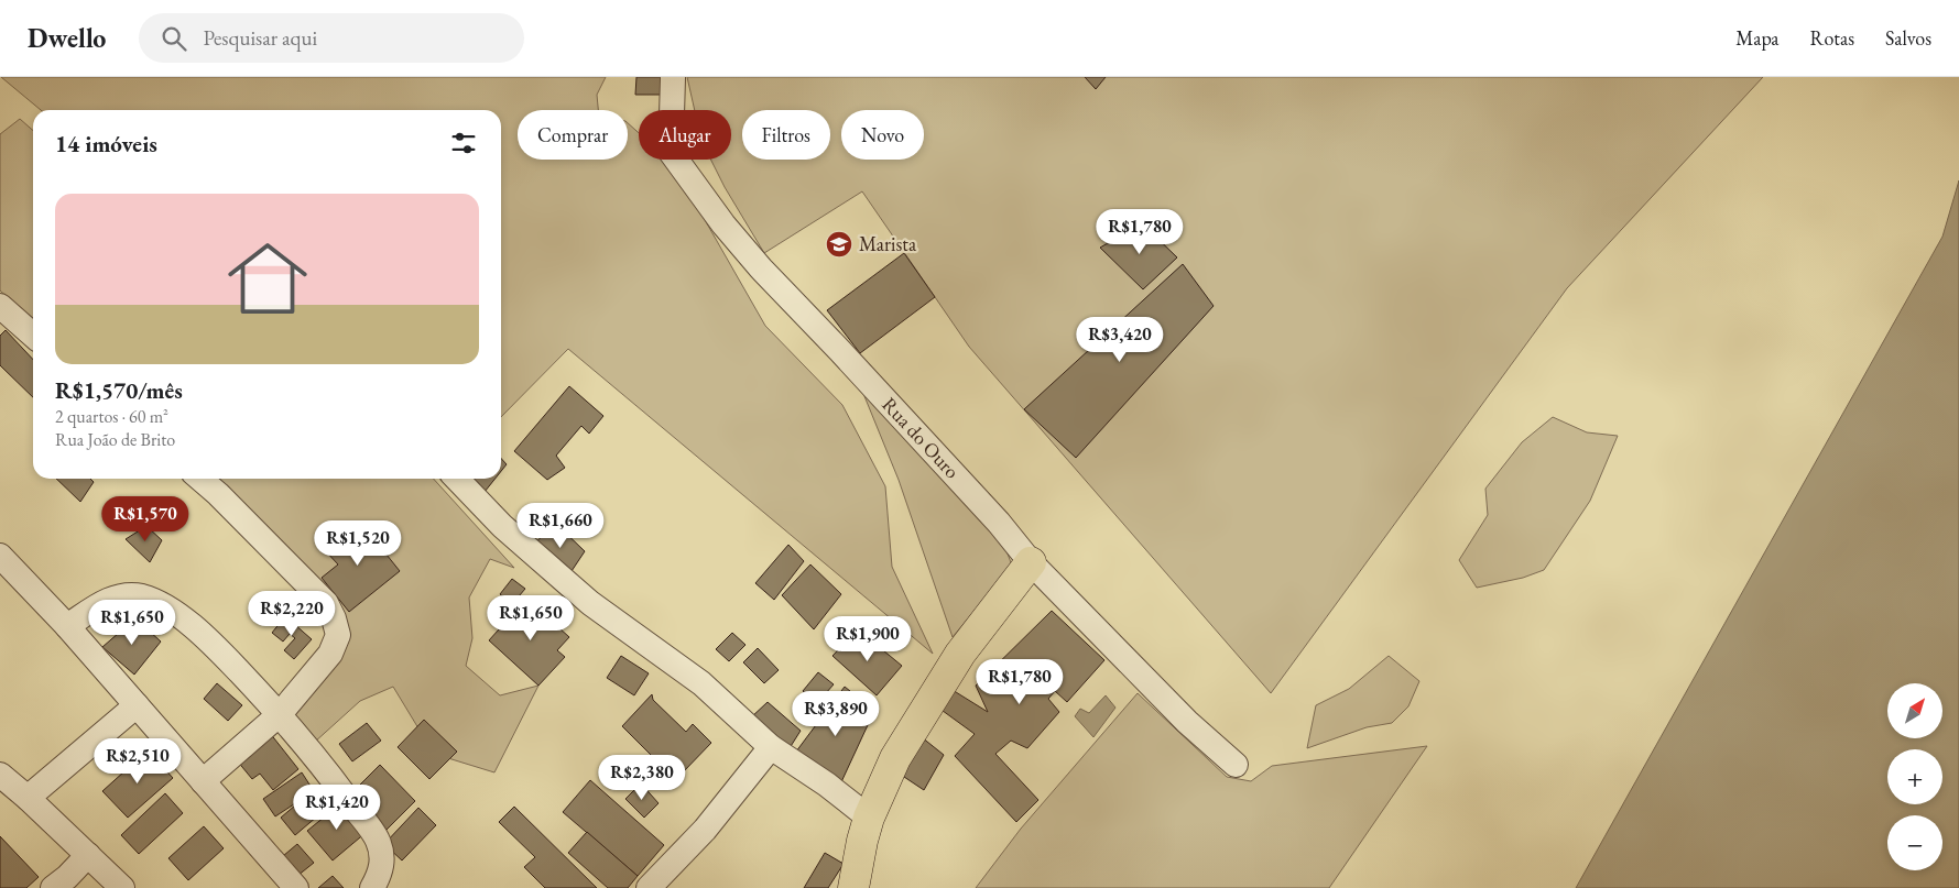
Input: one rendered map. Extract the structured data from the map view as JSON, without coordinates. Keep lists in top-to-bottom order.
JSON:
{
  "streets": {
    "street": ["Rua do Ouro"]
  },
  "places": {
    "school or university": ["Marista"]
  },
  "north": "top right",
  "page": {
    "header": "Dwello",
    "search": "Pesquisar aqui",
    "nav": ["Mapa", "Rotas", "Salvos"],
    "chip": [
      "Comprar",
      "Alugar",
      "Filtros",
      "Novo"
    ],
    "heading": "14 imóveis",
    "list": [
      {
        "name": "R$1,570/mês",
        "note": "2 quartos · 60 m² · Rua João de Brito"
      }
    ],
    "price": [
      "R$1,780",
      "R$3,420",
      "R$1,570",
      "R$1,660",
      "R$1,520",
      "R$2,220",
      "R$1,650",
      "R$1,650",
      "R$1,900",
      "R$1,780",
      "R$3,890",
      "R$2,510",
      "R$2,380",
      "R$1,420"
    ],
    "map_buttons": ["+", "−"]
  }
}
